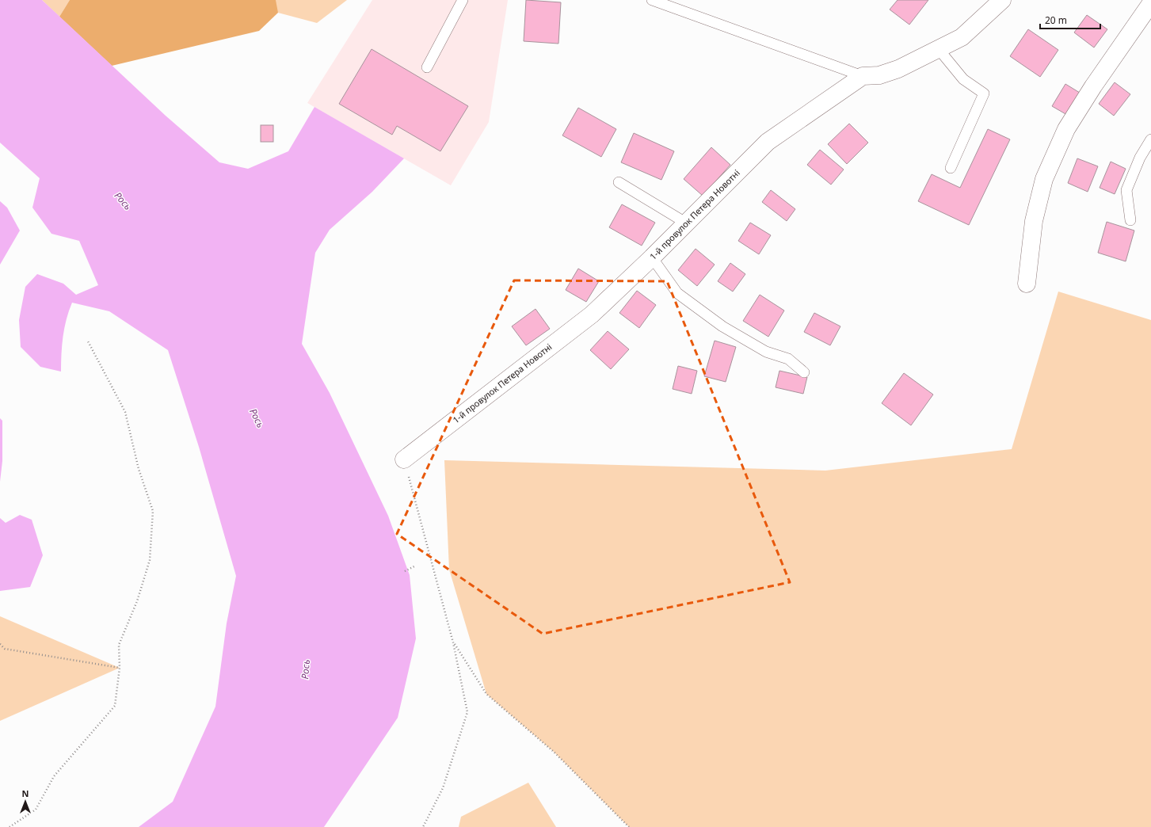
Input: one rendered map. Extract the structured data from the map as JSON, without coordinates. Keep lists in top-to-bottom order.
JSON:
{
  "streets": {
    "street": ["1-й провулок Петера Новотні"]
  },
  "water": ["Рось"],
  "scale_bar": "20 m",
  "north": "top"
}
